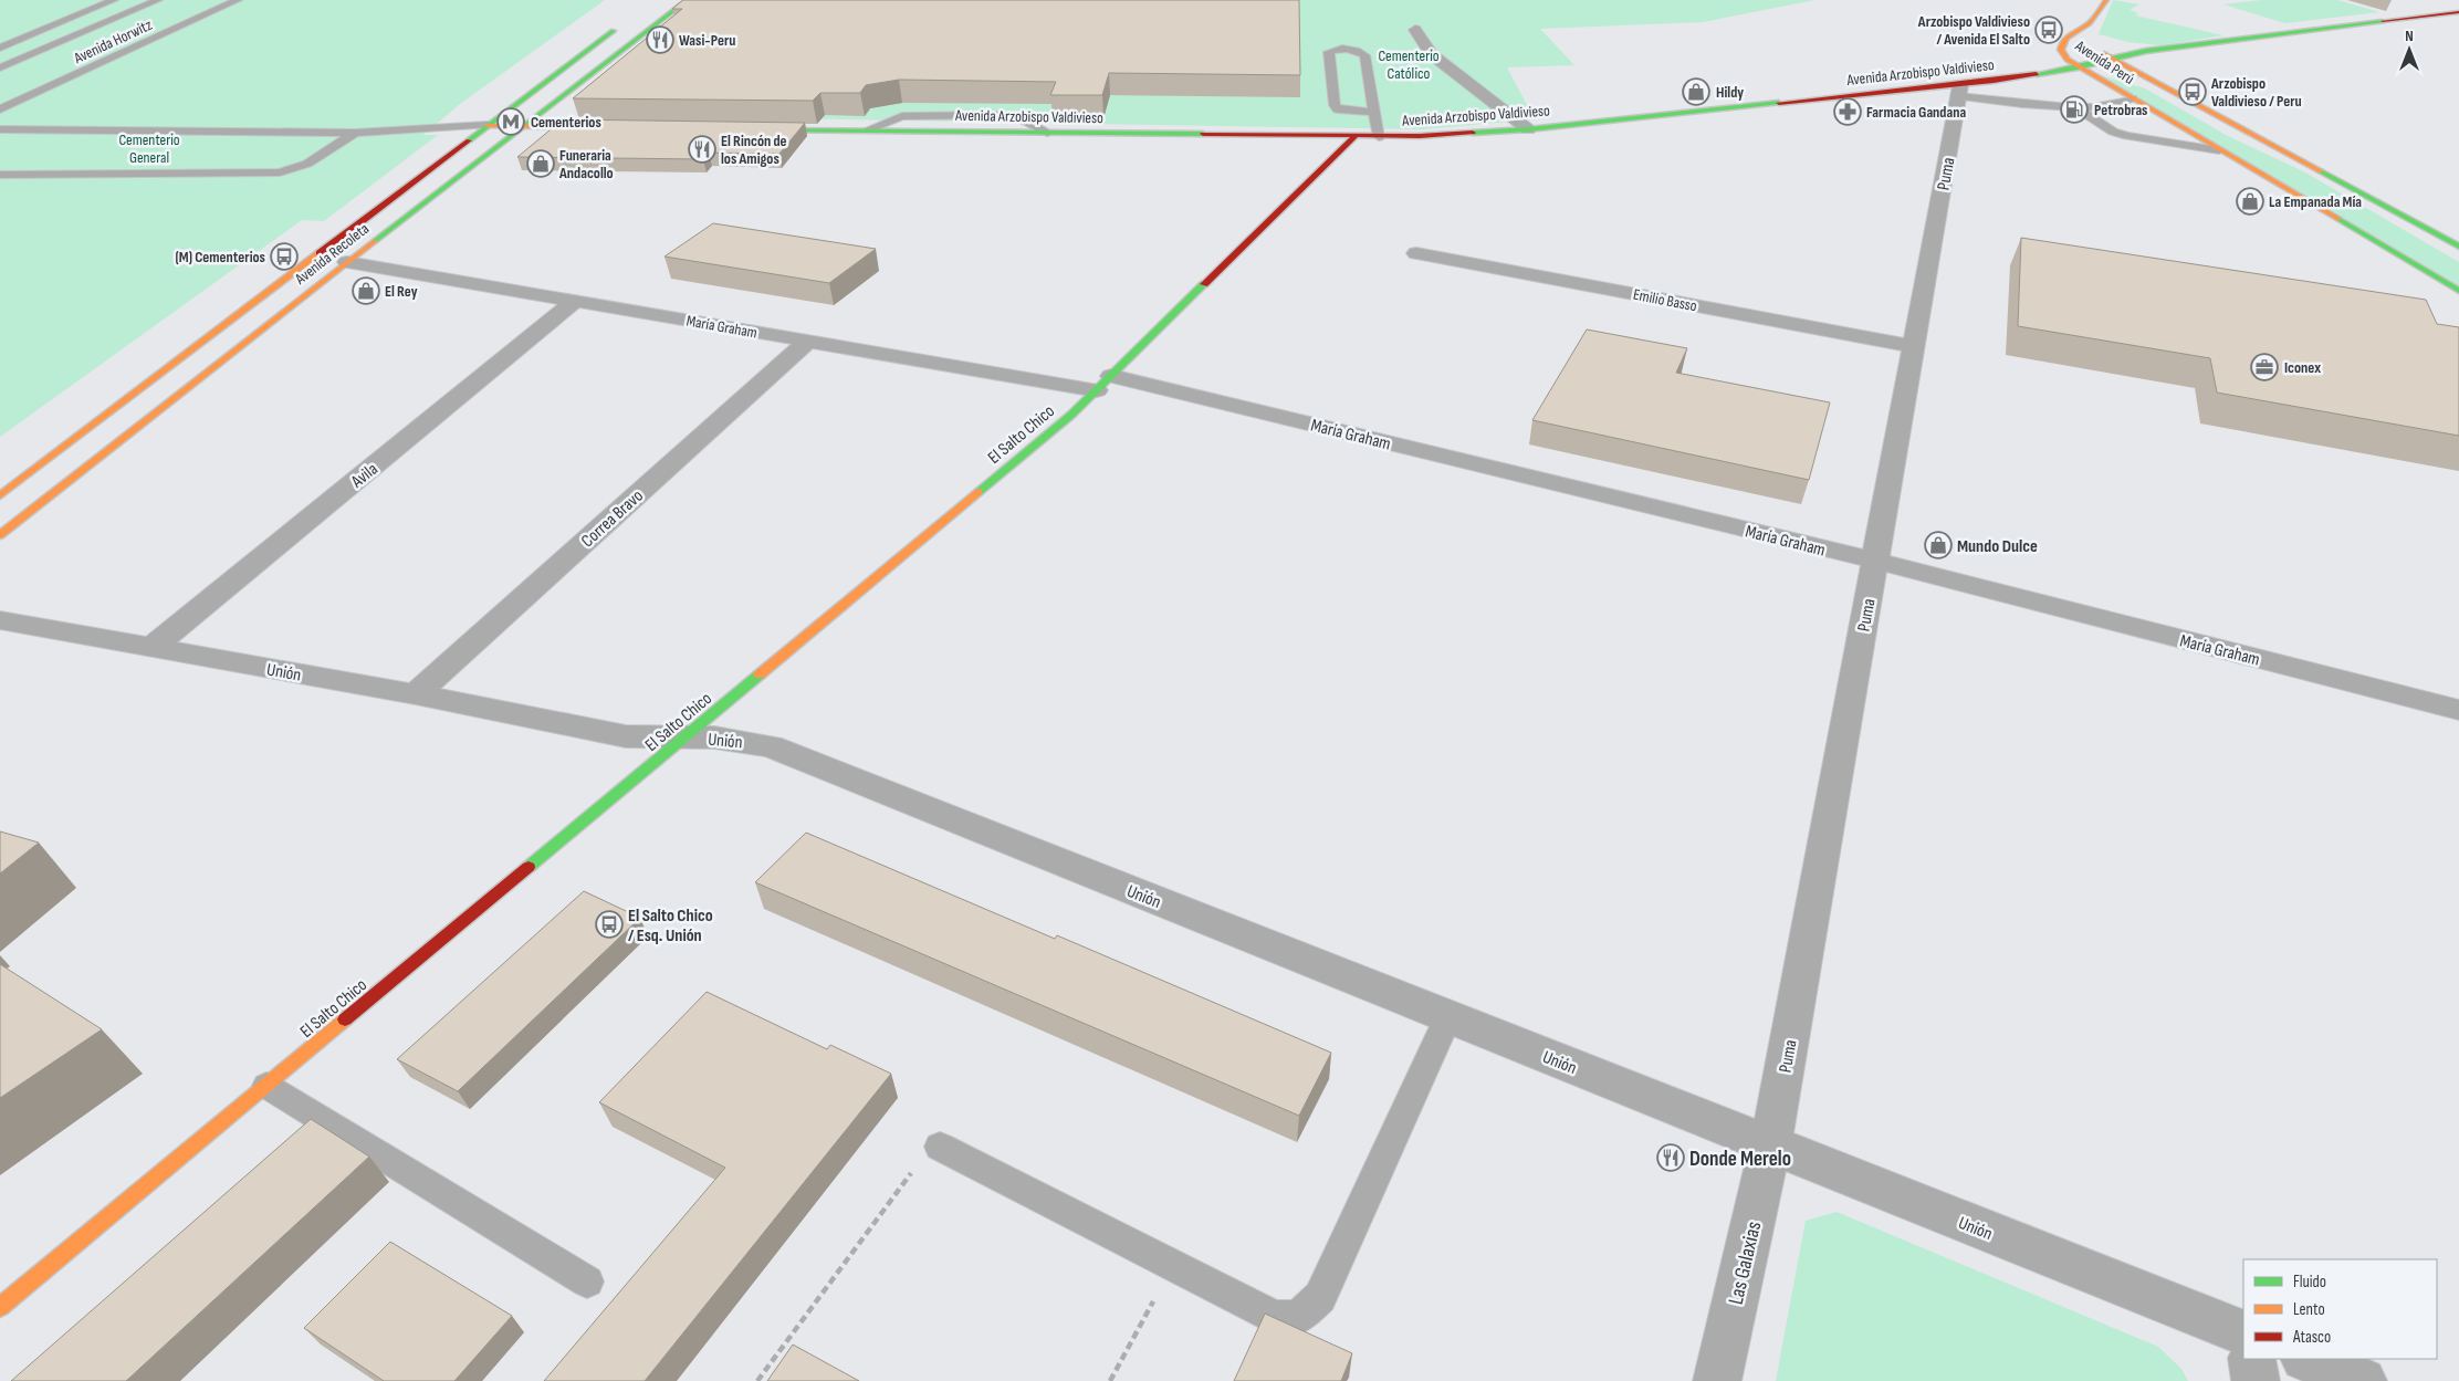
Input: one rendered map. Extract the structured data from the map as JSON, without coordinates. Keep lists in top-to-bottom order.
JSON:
{
  "streets": {
    "main road": [
      "Avenida Perú",
      "Avenida Arzobispo Valdivieso",
      "Avenida Recoleta",
      "El Salto Chico"
    ],
    "street": [
      "Puma",
      "Emilio Basso",
      "María Graham",
      "Avila",
      "Correa Bravo",
      "Unión",
      "Las Galaxias"
    ],
    "lane": ["Avenida Horwitz"]
  },
  "crossings": [
    ["Avenida Perú", "Avenida Arzobispo Valdivieso"],
    ["Avenida Arzobispo Valdivieso", "Puma"],
    ["Avenida Arzobispo Valdivieso", "El Salto Chico"],
    ["Puma", "Emilio Basso"],
    ["Puma", "María Graham"],
    ["Puma", "Unión"],
    ["Puma", "Las Galaxias"],
    ["Avenida Recoleta", "María Graham"],
    ["María Graham", "El Salto Chico"],
    ["María Graham", "Avila"],
    ["María Graham", "Correa Bravo"],
    ["El Salto Chico", "Unión"],
    ["Avila", "Unión"],
    ["Correa Bravo", "Unión"],
    ["Unión", "Las Galaxias"]
  ],
  "parks": ["Cementerio Católico", "Cementerio General"],
  "places": {
    "bus stop": [
      "Arzobispo Valdivieso / Avenida El Salto",
      "Arzobispo Valdivieso / Peru",
      "(M) Cementerios",
      "El Salto Chico / Esq. Unión"
    ],
    "restaurant": ["Wasi-Peru", "El Rincón de los Amigos", "Donde Merelo"],
    "shop": [
      "Hildy",
      "Funeraria Andacollo",
      "La Empanada Mía",
      "El Rey",
      "Mundo Dulce"
    ],
    "fuel station": ["Petrobras"],
    "pharmacy": ["Farmacia Gandana"],
    "metro station": ["Cementerios"],
    "office": ["Iconex"]
  },
  "legend": ["Fluido", "Lento", "Atasco"],
  "north": "top"
}
